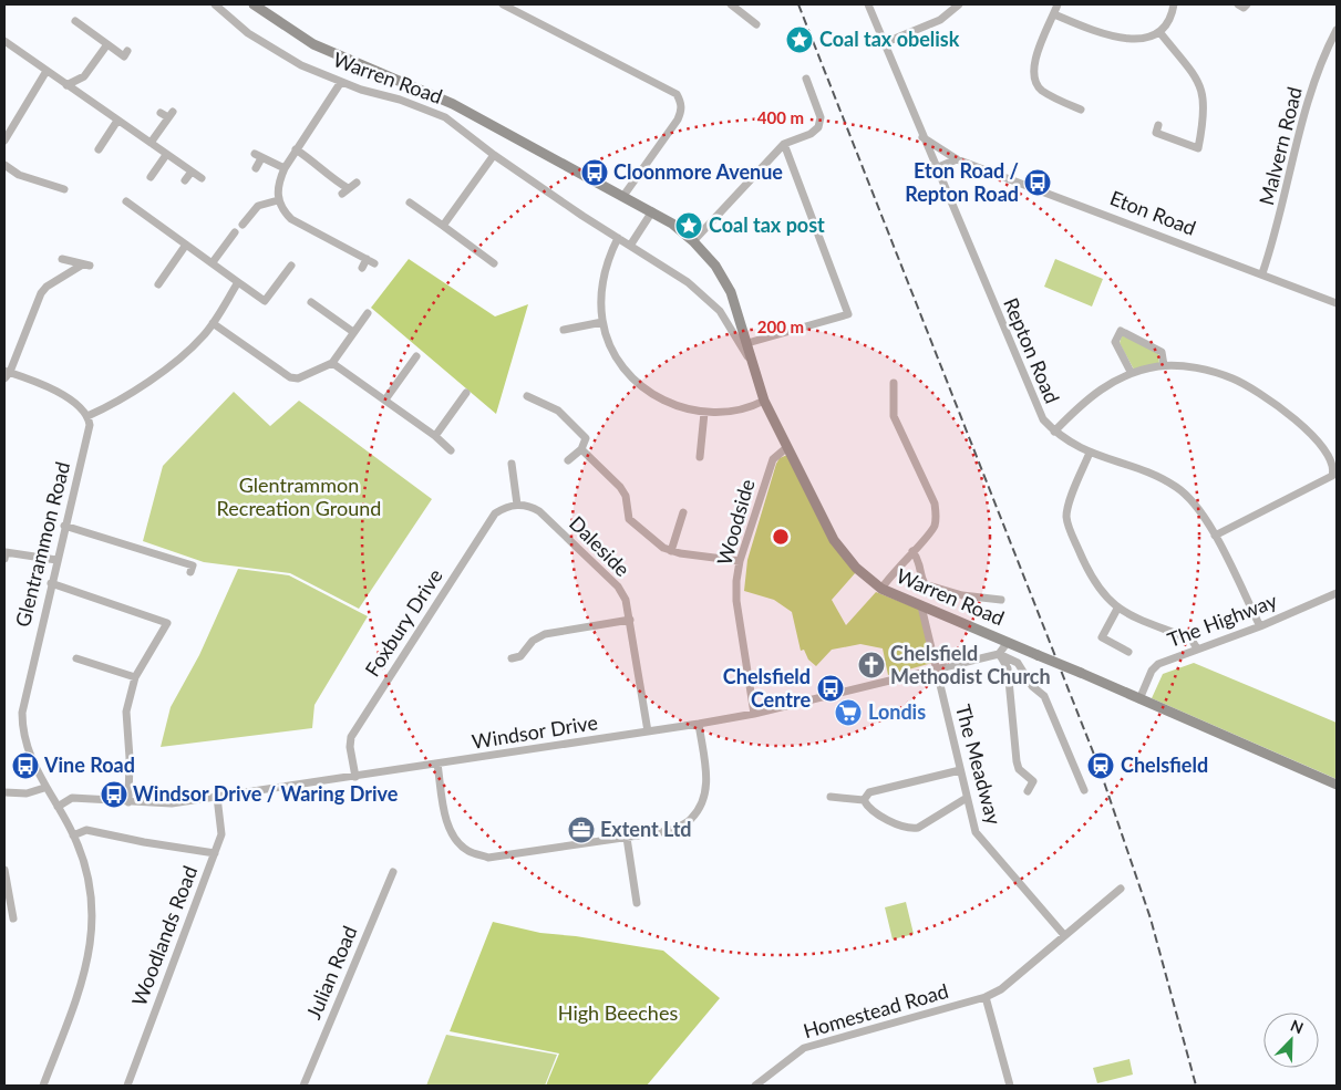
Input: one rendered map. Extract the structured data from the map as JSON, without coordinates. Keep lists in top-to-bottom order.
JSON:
{
  "streets": {
    "street": [
      "Warren Road",
      "Malvern Road",
      "Eton Road",
      "Repton Road",
      "Woodside",
      "Glentrammon Road",
      "Daleside",
      "The Highway",
      "Foxbury Drive",
      "Windsor Drive",
      "The Meadway",
      "Woodlands Road",
      "Julian Road",
      "Homestead Road"
    ]
  },
  "crossings": [
    ["Warren Road", "Woodside"],
    ["Warren Road", "The Highway"],
    ["Warren Road", "The Meadway"],
    ["Malvern Road", "Eton Road"],
    ["Eton Road", "Repton Road"],
    ["Repton Road", "The Highway"],
    ["Woodside", "Windsor Drive"],
    ["Glentrammon Road", "Windsor Drive"],
    ["Daleside", "Foxbury Drive"],
    ["Daleside", "Windsor Drive"],
    ["Foxbury Drive", "Windsor Drive"],
    ["Windsor Drive", "The Meadway"],
    ["Windsor Drive", "Woodlands Road"],
    ["The Meadway", "Homestead Road"]
  ],
  "parks": ["Glentrammon Recreation Ground", "High Beeches"],
  "places": {
    "place": ["Coal tax obelisk", "Coal tax post"],
    "bus stop": [
      "Cloonmore Avenue",
      "Eton Road / Repton Road",
      "Chelsfield Centre",
      "Vine Road",
      "Windsor Drive / Waring Drive"
    ],
    "church": ["Chelsfield Methodist Church"],
    "supermarket": ["Londis"],
    "station": ["Chelsfield"],
    "office": ["Extent Ltd"]
  },
  "north": "top right",
  "rings": ["400 m", "200 m"]
}
